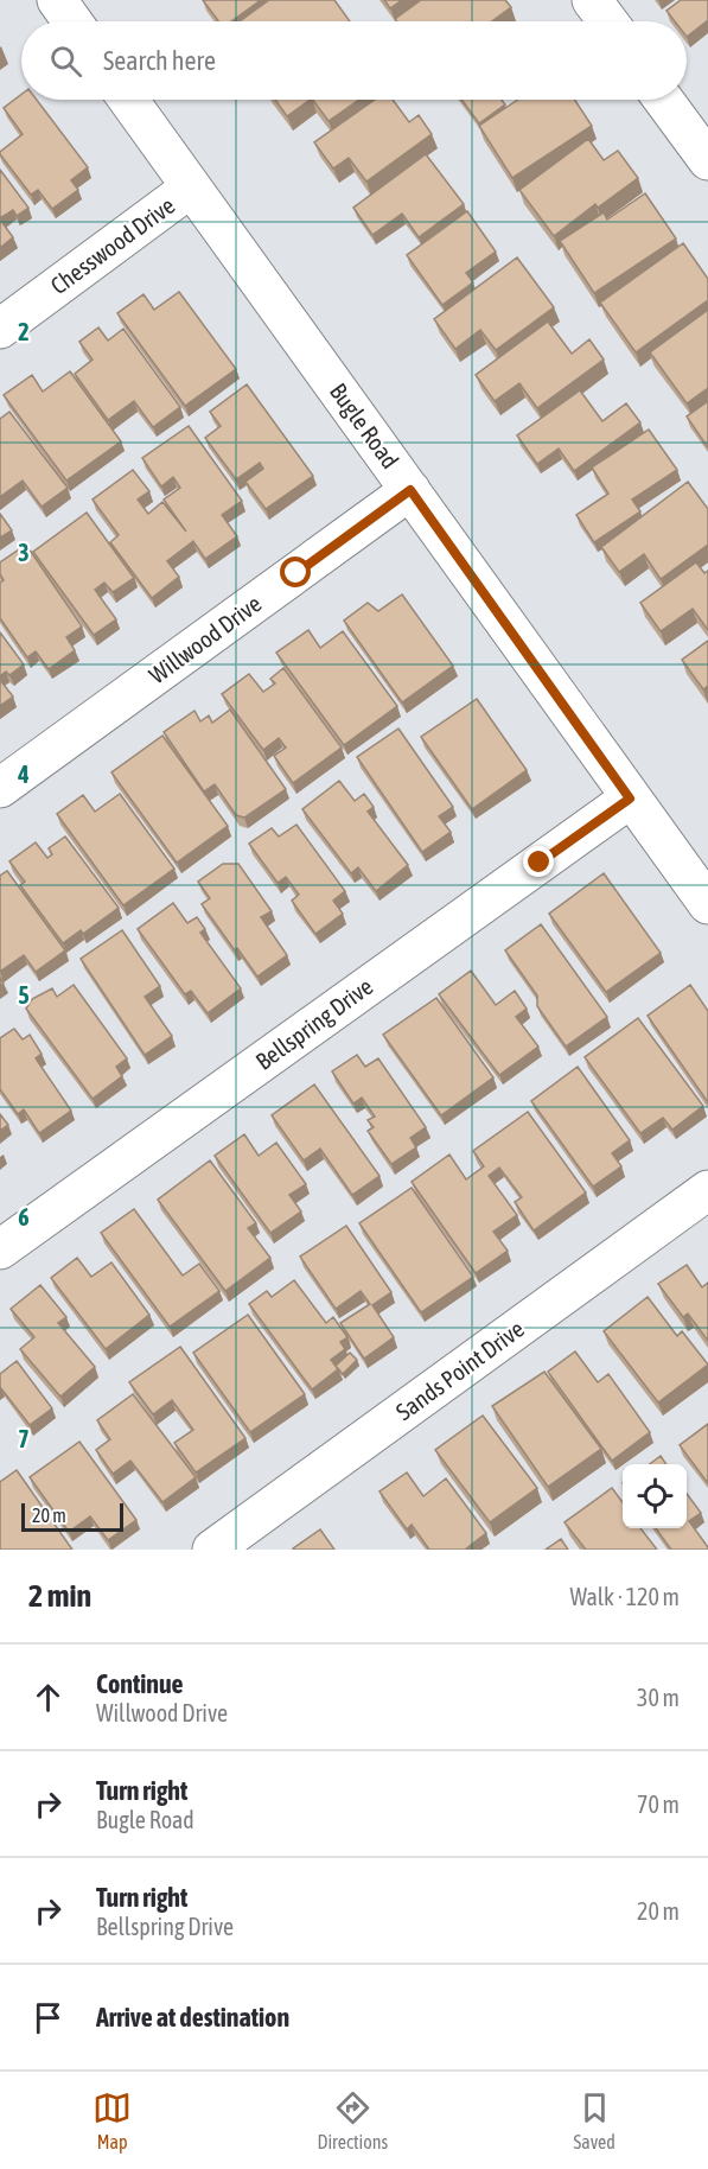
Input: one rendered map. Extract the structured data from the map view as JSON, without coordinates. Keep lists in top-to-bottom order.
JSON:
{
  "streets": {
    "street": [
      "Chesswood Drive",
      "Bugle Road",
      "Willwood Drive",
      "Bellspring Drive",
      "Sands Point Drive"
    ]
  },
  "crossings": [
    ["Chesswood Drive", "Bugle Road"],
    ["Bugle Road", "Willwood Drive"],
    ["Bugle Road", "Bellspring Drive"]
  ],
  "scale_bar": "20 m",
  "page": {
    "search": "Search here",
    "scale": "20 m",
    "heading": ["2 min", "Walk · 120 m"],
    "list": [
      ["Continue", "Willwood Drive", "30 m"],
      ["Turn right", "Bugle Road", "70 m"],
      ["Turn right", "Bellspring Drive", "20 m"],
      "Arrive at destination"
    ],
    "nav": ["Map", "Directions", "Saved"]
  },
  "grid": {
    "rows": [
      "2",
      "3",
      "4",
      "5",
      "6",
      "7"
    ]
  }
}
